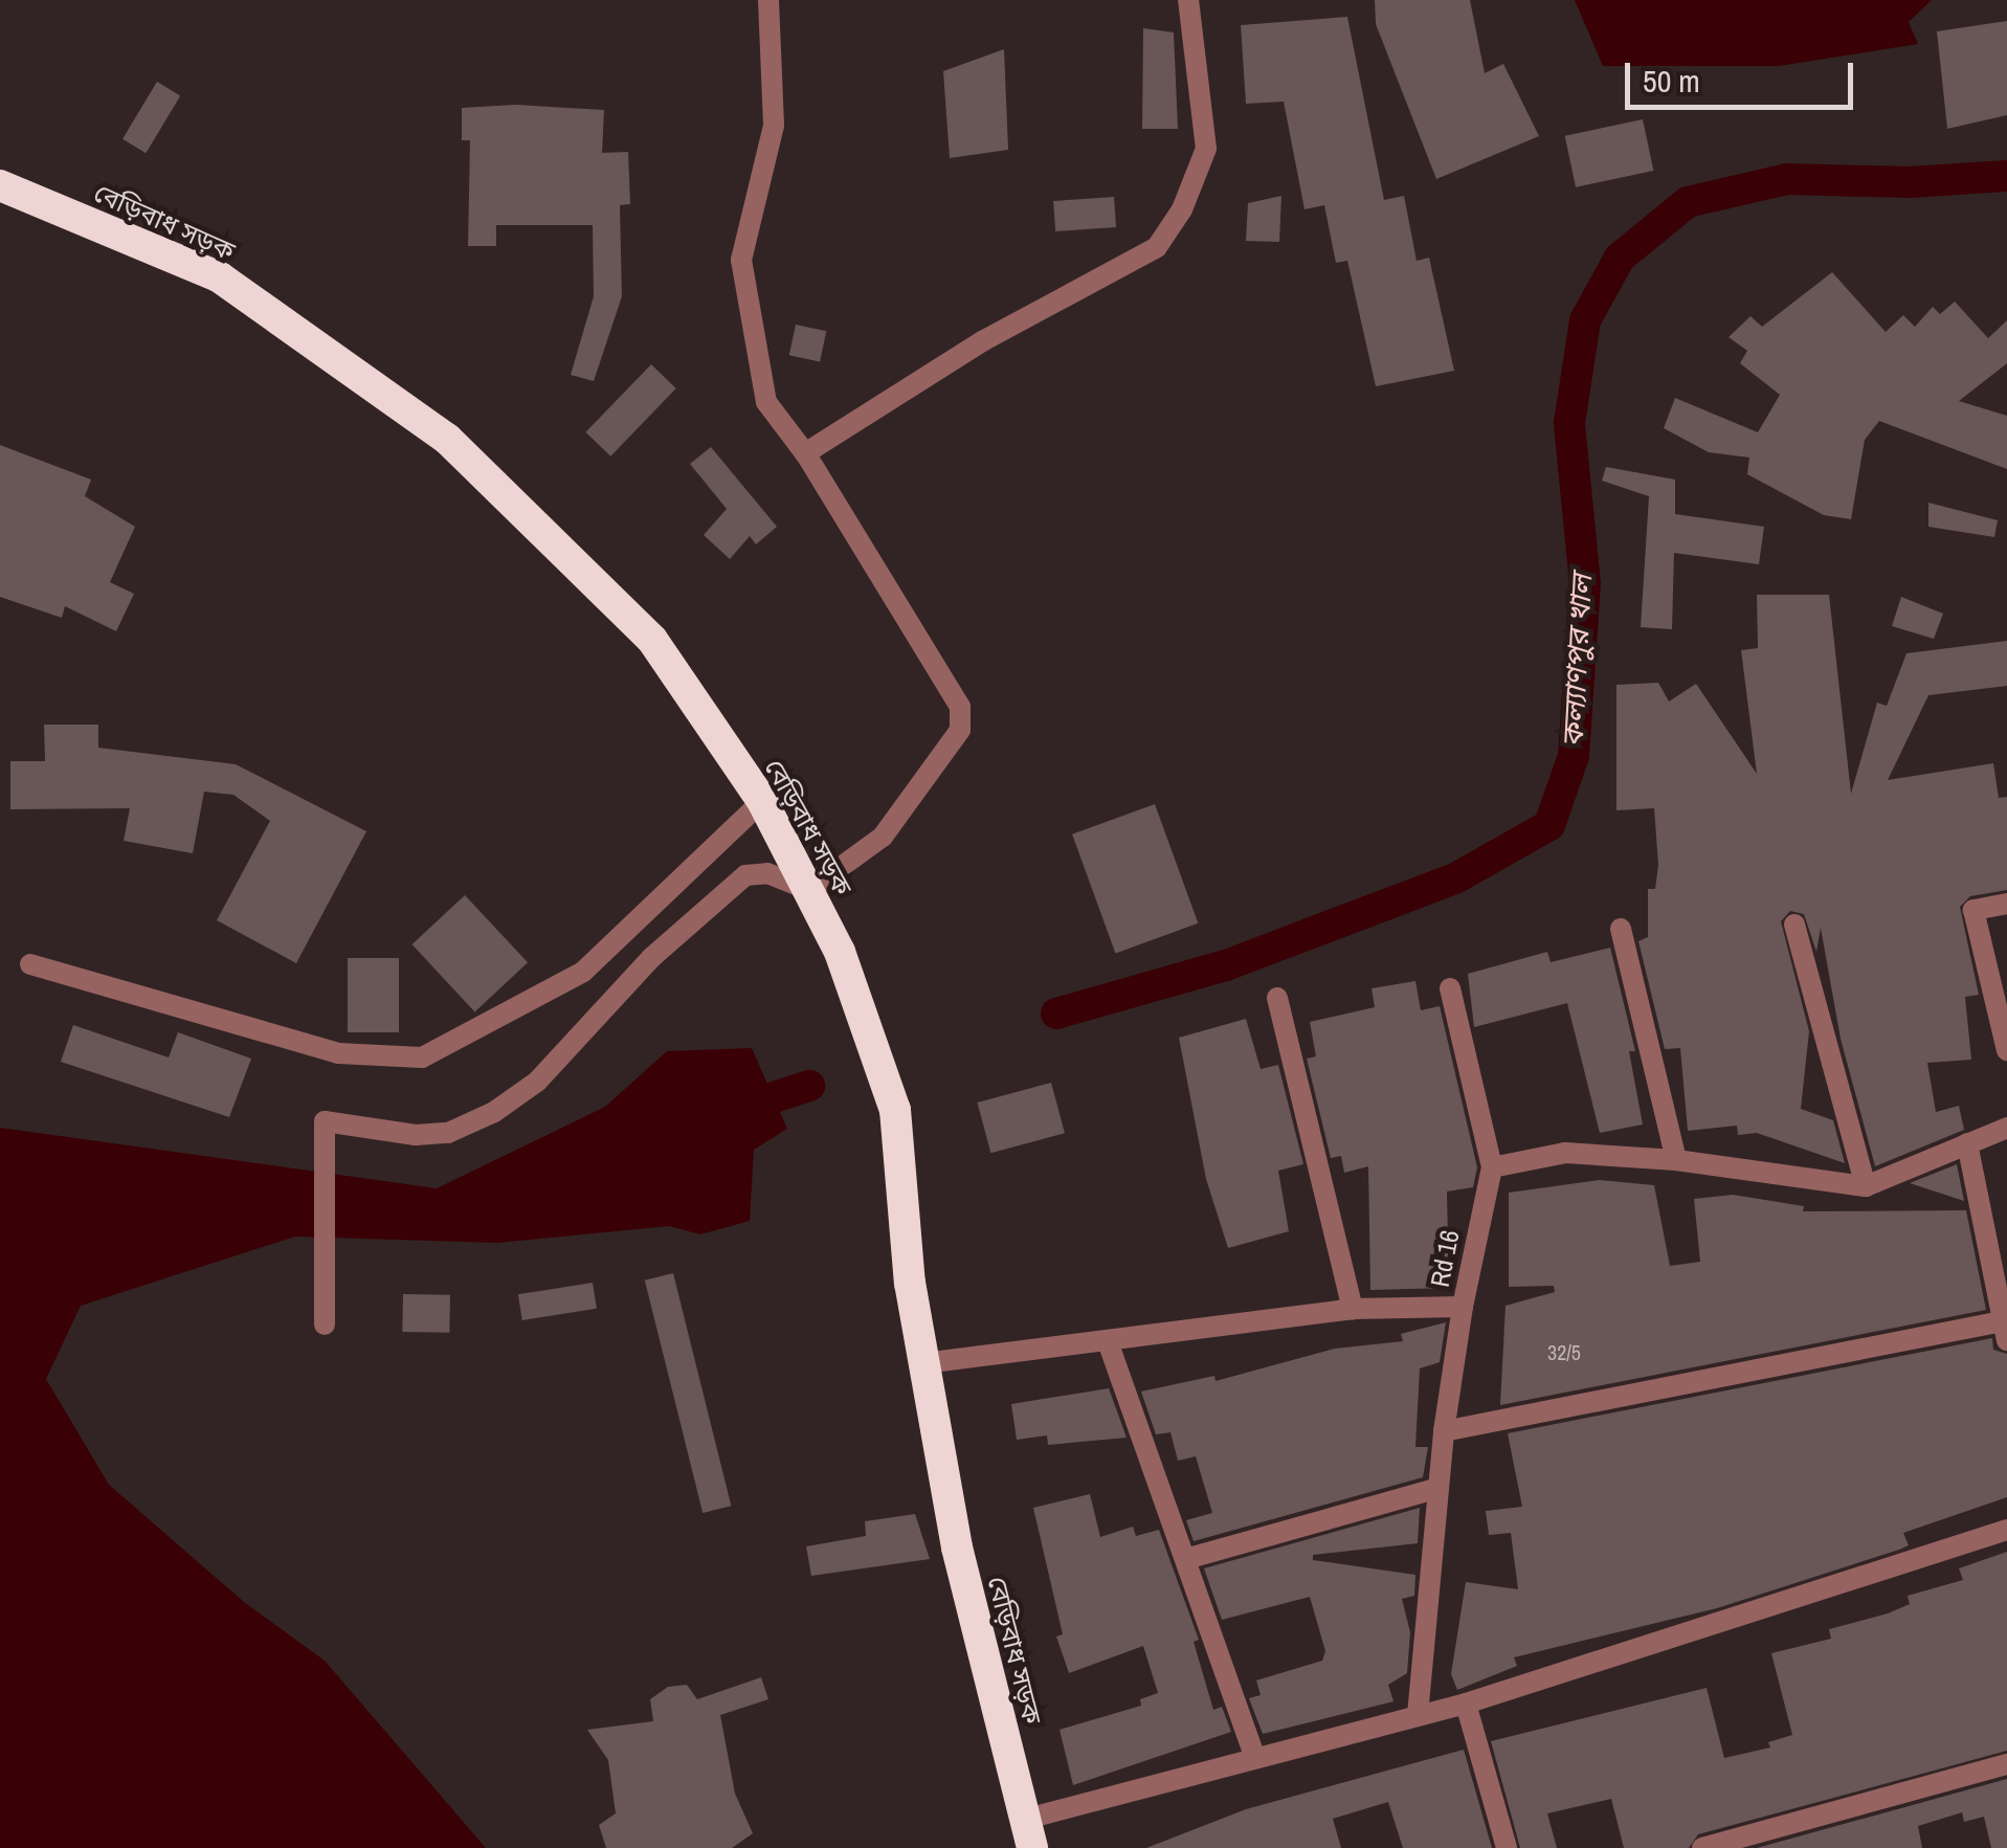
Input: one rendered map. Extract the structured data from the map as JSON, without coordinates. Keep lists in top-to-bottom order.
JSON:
{
  "streets": {
    "highway": ["বেড়িবাধ সড়ক"],
    "street": ["Rd 16"]
  },
  "crossings": [
    ["বেড়িবাধ সড়ক", "Rd 16"]
  ],
  "water": ["কল্যাণপুর খাল"],
  "house_numbers": ["32/5"],
  "scale_bar": "50 m"
}
